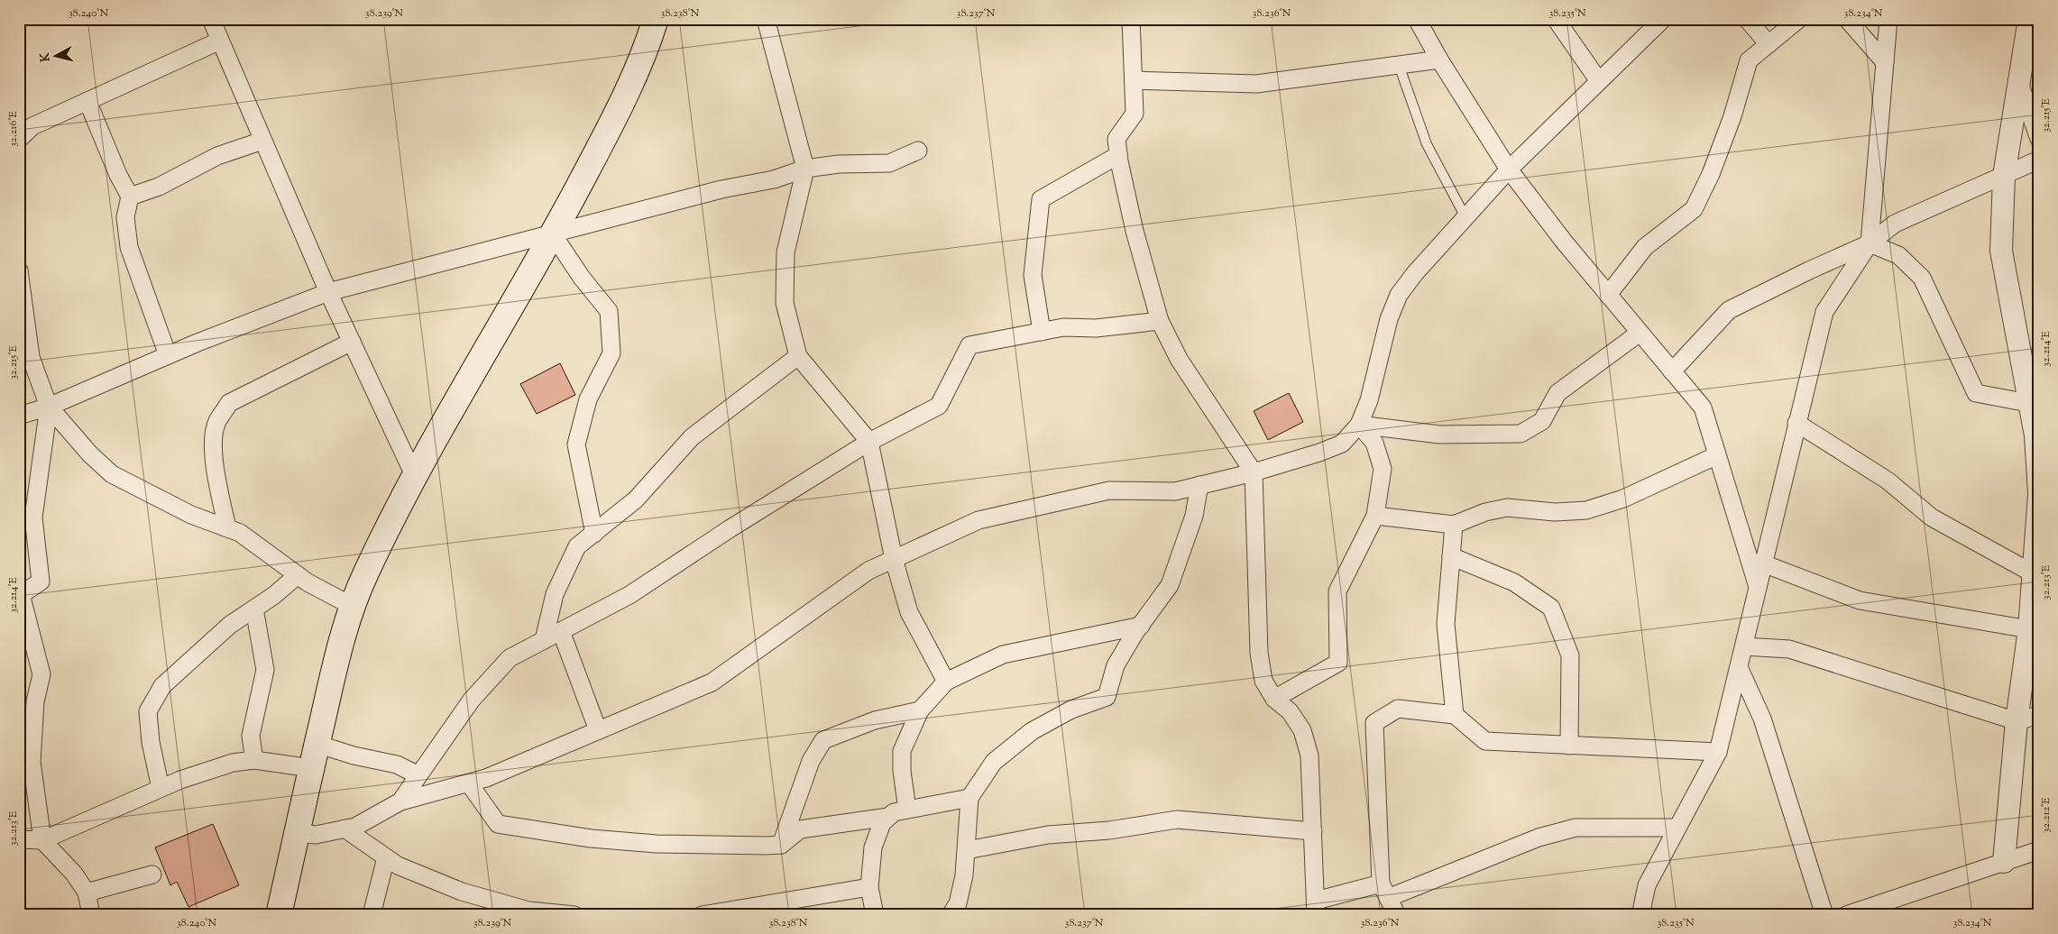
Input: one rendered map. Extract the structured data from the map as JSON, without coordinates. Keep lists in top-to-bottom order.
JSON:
{
  "north": "left",
  "coordinates": [
    "38.240°N",
    "38.239°N",
    "38.238°N",
    "38.237°N",
    "38.236°N",
    "38.235°N",
    "38.234°N",
    "32.215°E",
    "32.216°E",
    "32.214°E",
    "32.213°E",
    "32.212°E"
  ]
}
